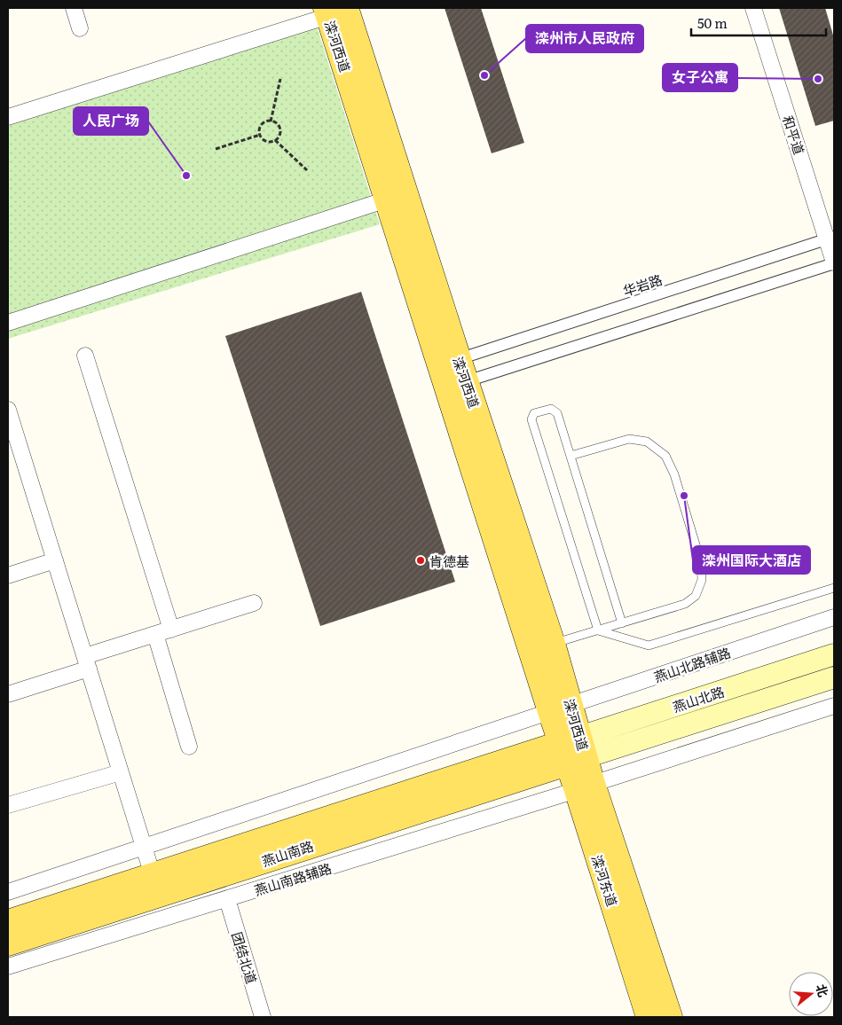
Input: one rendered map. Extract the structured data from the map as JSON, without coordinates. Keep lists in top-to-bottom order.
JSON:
{
  "streets": {
    "main road": [
      "滦河西道",
      "燕山北路",
      "燕山南路",
      "滦河东道"
    ],
    "street": [
      "和平道",
      "华岩路",
      "燕山北路辅路",
      "燕山南路辅路",
      "团结北道"
    ]
  },
  "crossings": [
    ["滦河西道", "华岩路"],
    ["滦河西道", "燕山北路辅路"],
    ["滦河西道", "燕山北路"],
    ["滦河西道", "燕山南路"],
    ["滦河西道", "滦河东道"],
    ["和平道", "华岩路"],
    ["燕山北路", "燕山南路"],
    ["燕山北路", "滦河东道"],
    ["燕山南路", "滦河东道"],
    ["燕山南路辅路", "滦河东道"],
    ["燕山南路辅路", "团结北道"]
  ],
  "places": [
    "滦州市人民政府",
    "女子公寓",
    "人民广场",
    "滦州国际大酒店",
    "肯德基"
  ],
  "scale_bar": "50 m",
  "north": "right"
}
